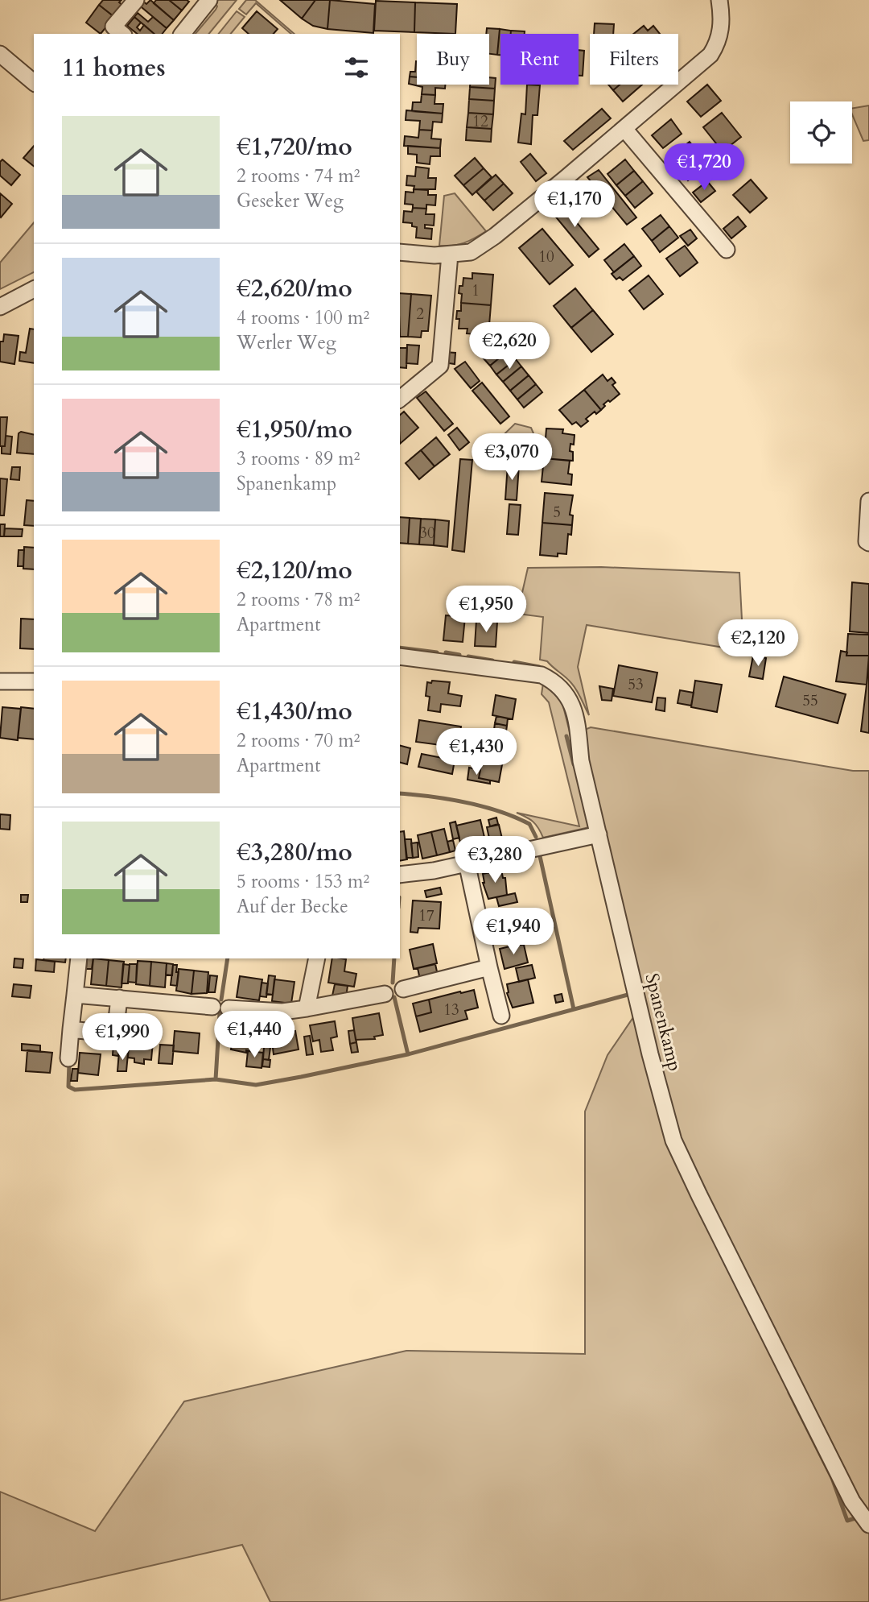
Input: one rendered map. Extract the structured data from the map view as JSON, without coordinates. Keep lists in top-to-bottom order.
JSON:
{
  "streets": {
    "street": ["Spanenkamp"]
  },
  "house_numbers": [
    "12",
    "10",
    "1",
    "2",
    "5",
    "30",
    "53",
    "55",
    "17",
    "13"
  ],
  "page": {
    "chip": ["Buy", "Rent", "Filters"],
    "heading": "11 homes",
    "list": [
      {
        "name": "€1,720/mo",
        "note": "2 rooms · 74 m² · Geseker Weg"
      },
      {
        "name": "€2,620/mo",
        "note": "4 rooms · 100 m² · Werler Weg"
      },
      {
        "name": "€1,950/mo",
        "note": "3 rooms · 89 m² · Spanenkamp"
      },
      {
        "name": "€2,120/mo",
        "note": "2 rooms · 78 m² · Apartment"
      },
      {
        "name": "€1,430/mo",
        "note": "2 rooms · 70 m² · Apartment"
      },
      {
        "name": "€3,280/mo",
        "note": "5 rooms · 153 m² · Auf der Becke"
      }
    ],
    "price": [
      "€1,720",
      "€1,170",
      "€2,620",
      "€3,070",
      "€1,950",
      "€2,120",
      "€1,430",
      "€3,280",
      "€1,940",
      "€1,440",
      "€1,990"
    ]
  }
}
